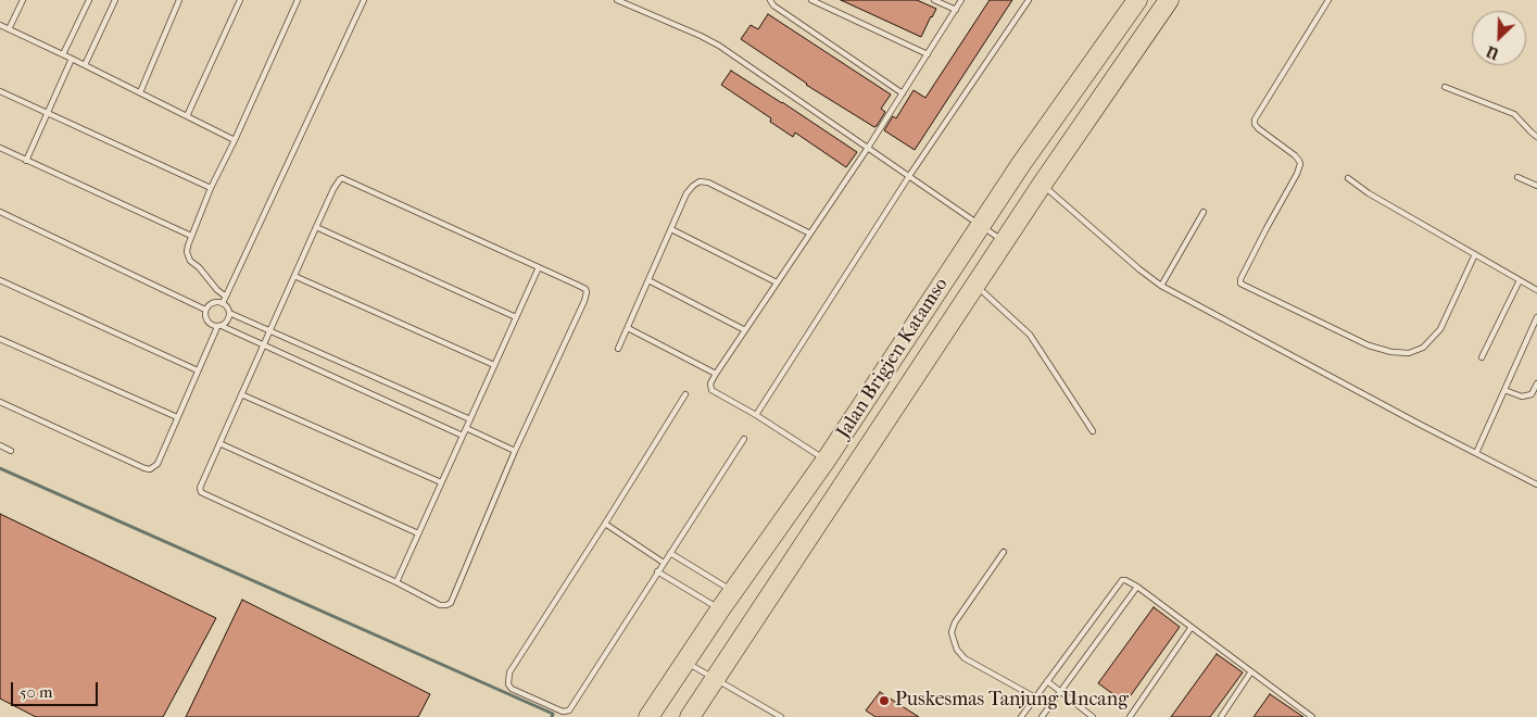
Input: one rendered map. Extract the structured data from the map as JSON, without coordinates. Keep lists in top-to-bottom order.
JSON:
{
  "streets": {
    "highway": ["Jalan Brigjen Katamso"]
  },
  "places": ["Puskesmas Tanjung Uncang"],
  "scale_bar": "50 m",
  "north": "bottom left"
}
